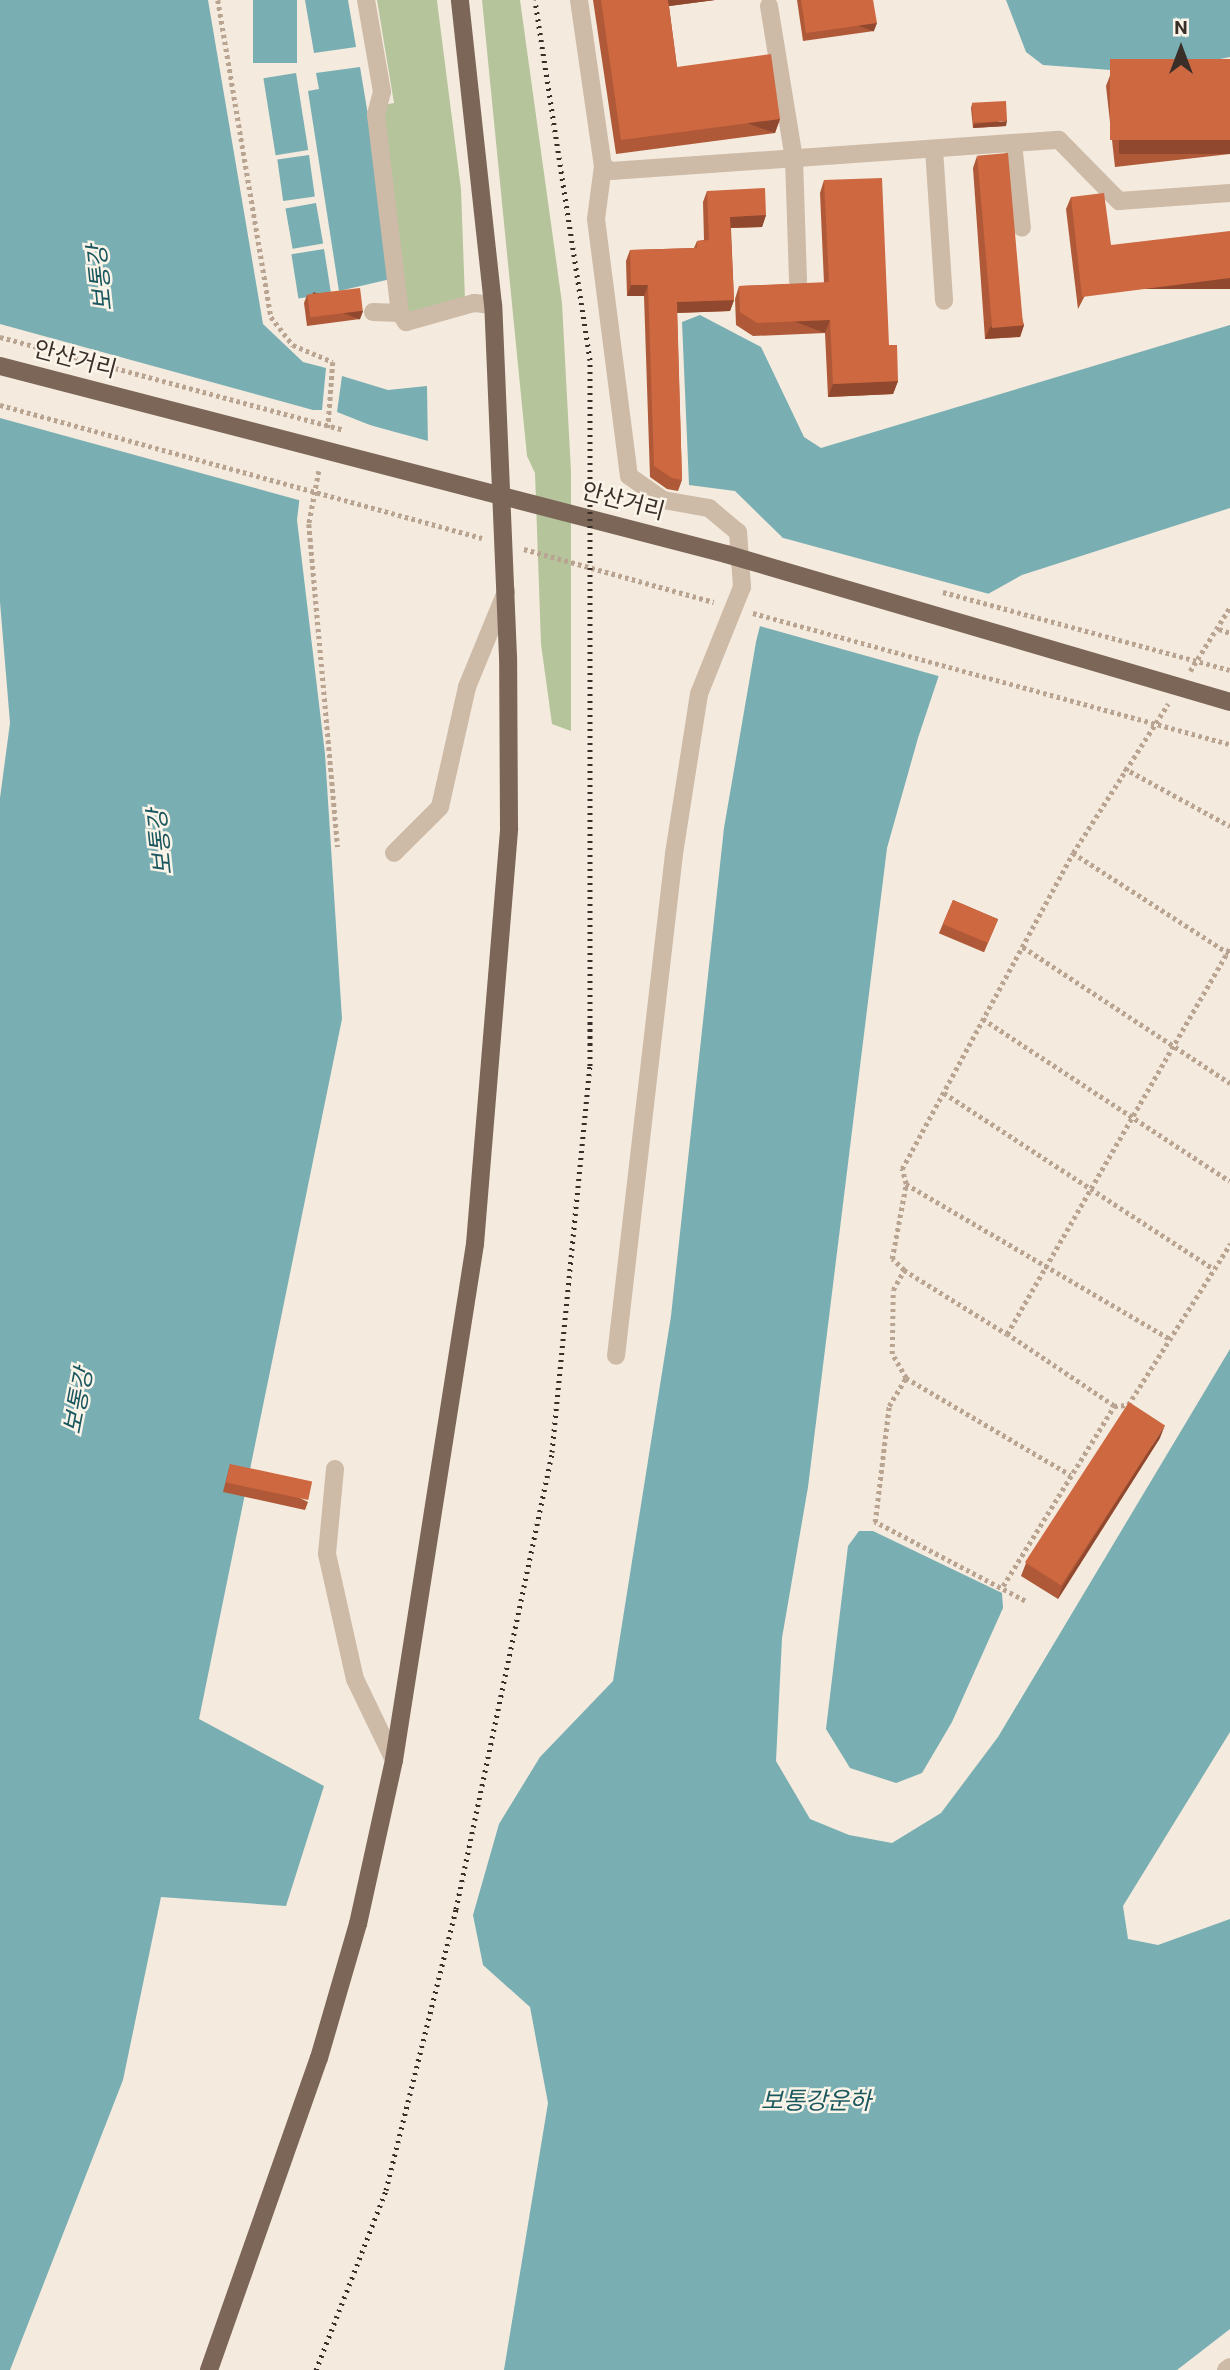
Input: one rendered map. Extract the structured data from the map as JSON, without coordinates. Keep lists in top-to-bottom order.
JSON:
{
  "streets": {
    "main road": ["안산거리"]
  },
  "water": ["보통강", "보통강운하"],
  "north": "top"
}
